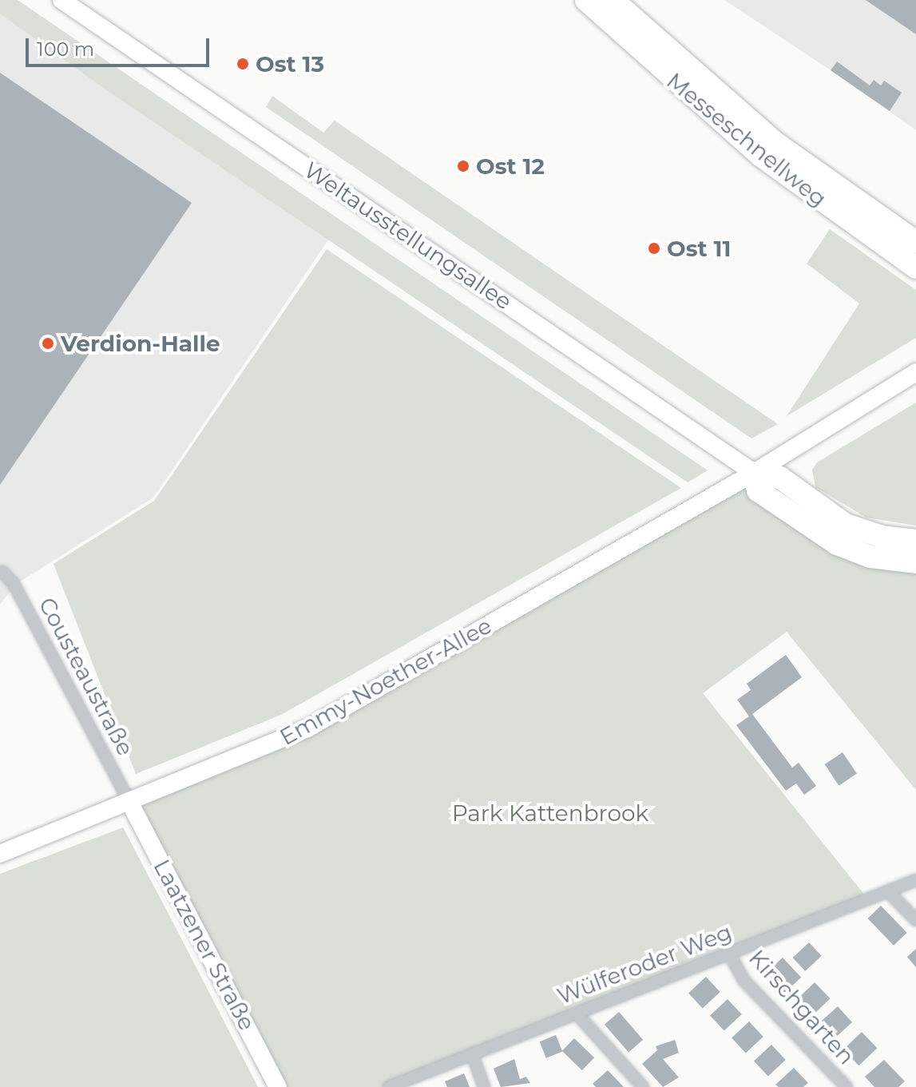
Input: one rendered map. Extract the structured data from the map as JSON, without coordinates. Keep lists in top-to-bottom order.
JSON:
{
  "streets": {
    "highway": ["Messeschnellweg"],
    "main road": ["Weltausstellungsallee", "Emmy-Noether-Allee", "Laatzener Straße"],
    "street": ["Cousteaustraße", "Wülferoder Weg", "Kirschgarten"]
  },
  "crossings": [
    ["Weltausstellungsallee", "Emmy-Noether-Allee"],
    ["Cousteaustraße", "Emmy-Noether-Allee"],
    ["Cousteaustraße", "Laatzener Straße"],
    ["Emmy-Noether-Allee", "Laatzener Straße"],
    ["Wülferoder Weg", "Kirschgarten"]
  ],
  "parks": ["Park Kattenbrook"],
  "places": [
    "Ost 13",
    "Ost 12",
    "Ost 11",
    "Verdion-Halle"
  ],
  "scale_bar": "100 m"
}
